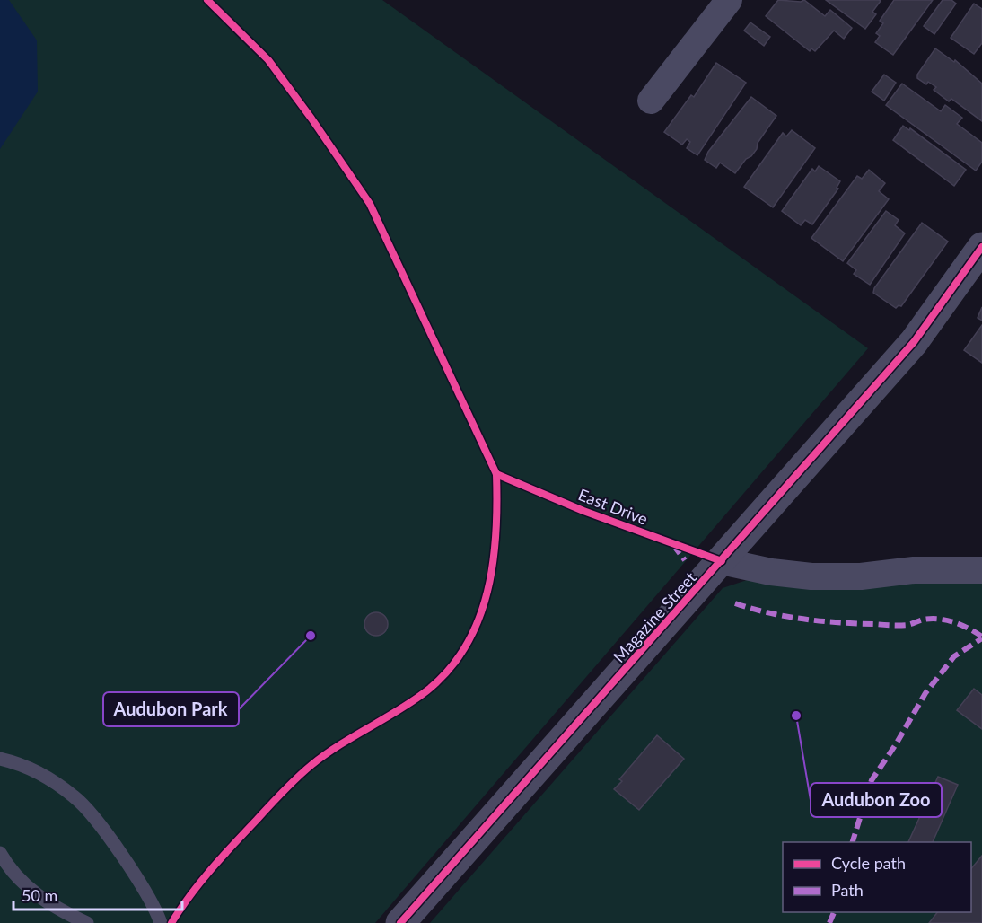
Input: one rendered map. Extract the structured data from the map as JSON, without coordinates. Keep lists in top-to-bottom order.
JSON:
{
  "streets": {
    "street": ["Magazine Street"],
    "cycle path": ["East Drive"]
  },
  "places": ["Audubon Park", "Audubon Zoo"],
  "legend": ["Cycle path", "Path"],
  "scale_bar": "50 m"
}
